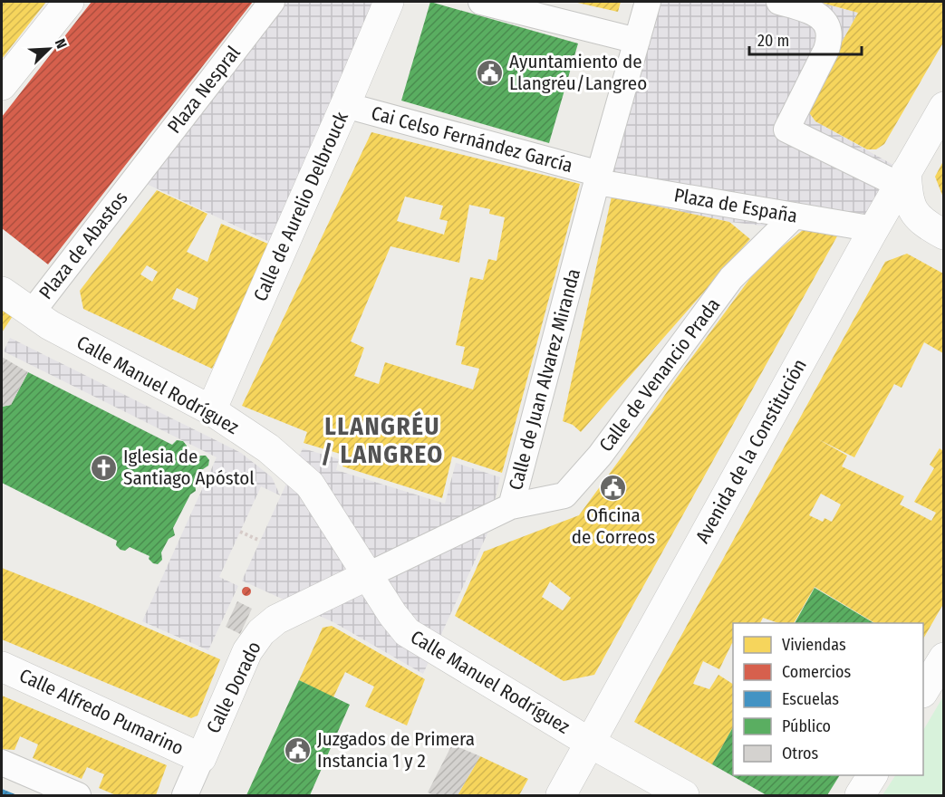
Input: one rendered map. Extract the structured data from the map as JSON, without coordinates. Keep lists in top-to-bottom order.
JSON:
{
  "streets": {
    "street": [
      "Plaza Nespral",
      "Cai Celso Fernández García",
      "Plaza de España",
      "Calle de Aurelio Delbrouck",
      "Plaza de Abastos",
      "Calle de Venancio Prada",
      "Calle de Juan Alvarez Miranda",
      "Calle Manuel Rodríguez",
      "Avenida de la Constitución",
      "Calle Dorado",
      "Calle Alfredo Pumarino"
    ]
  },
  "crossings": [
    ["Plaza Nespral", "Plaza de Abastos"],
    ["Cai Celso Fernández García", "Plaza de España"],
    ["Cai Celso Fernández García", "Calle de Aurelio Delbrouck"],
    ["Cai Celso Fernández García", "Calle de Juan Alvarez Miranda"],
    ["Plaza de España", "Calle de Venancio Prada"],
    ["Plaza de España", "Calle de Juan Alvarez Miranda"],
    ["Plaza de España", "Avenida de la Constitución"],
    ["Calle de Aurelio Delbrouck", "Calle Manuel Rodríguez"],
    ["Plaza de Abastos", "Calle Manuel Rodríguez"],
    ["Calle de Venancio Prada", "Calle de Juan Alvarez Miranda"],
    ["Calle de Juan Alvarez Miranda", "Calle Manuel Rodríguez"],
    ["Calle de Juan Alvarez Miranda", "Calle Dorado"],
    ["Calle Manuel Rodríguez", "Avenida de la Constitución"],
    ["Calle Manuel Rodríguez", "Calle Dorado"],
    ["Calle Dorado", "Calle Alfredo Pumarino"]
  ],
  "districts": ["LLANGRÉU / LANGREO"],
  "places": {
    "public building": ["Ayuntamiento de Llangréu/Langreo", "Oficina de Correos", "Juzgados de Primera Instancia 1 y 2"],
    "church": ["Iglesia de Santiago Apóstol"]
  },
  "legend": [
    "Viviendas",
    "Comercios",
    "Escuelas",
    "Público",
    "Otros"
  ],
  "scale_bar": "20 m",
  "north": "top right"
}
